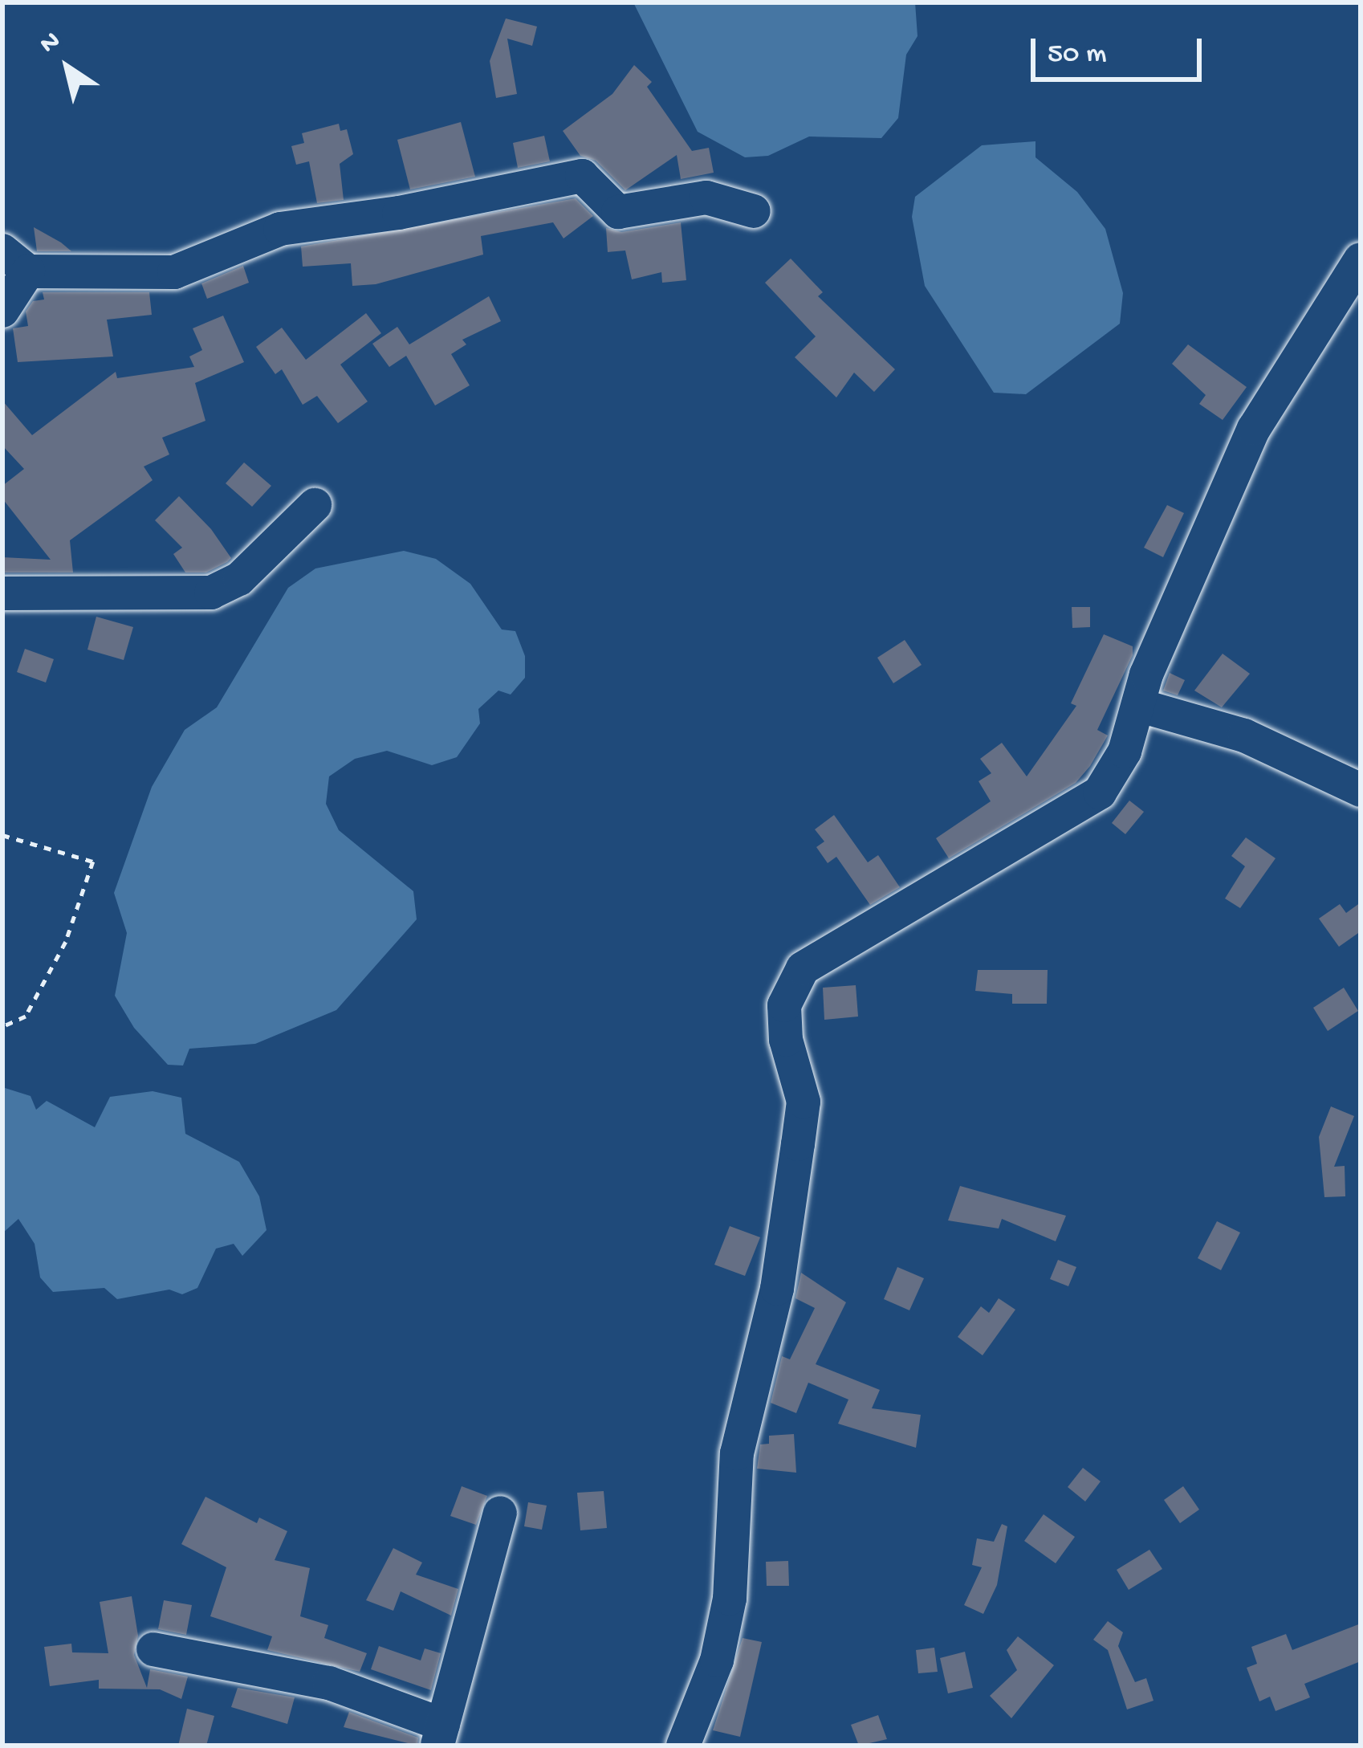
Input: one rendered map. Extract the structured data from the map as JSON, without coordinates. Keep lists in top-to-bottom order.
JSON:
{
  "scale_bar": "50 m",
  "north": "top left"
}
